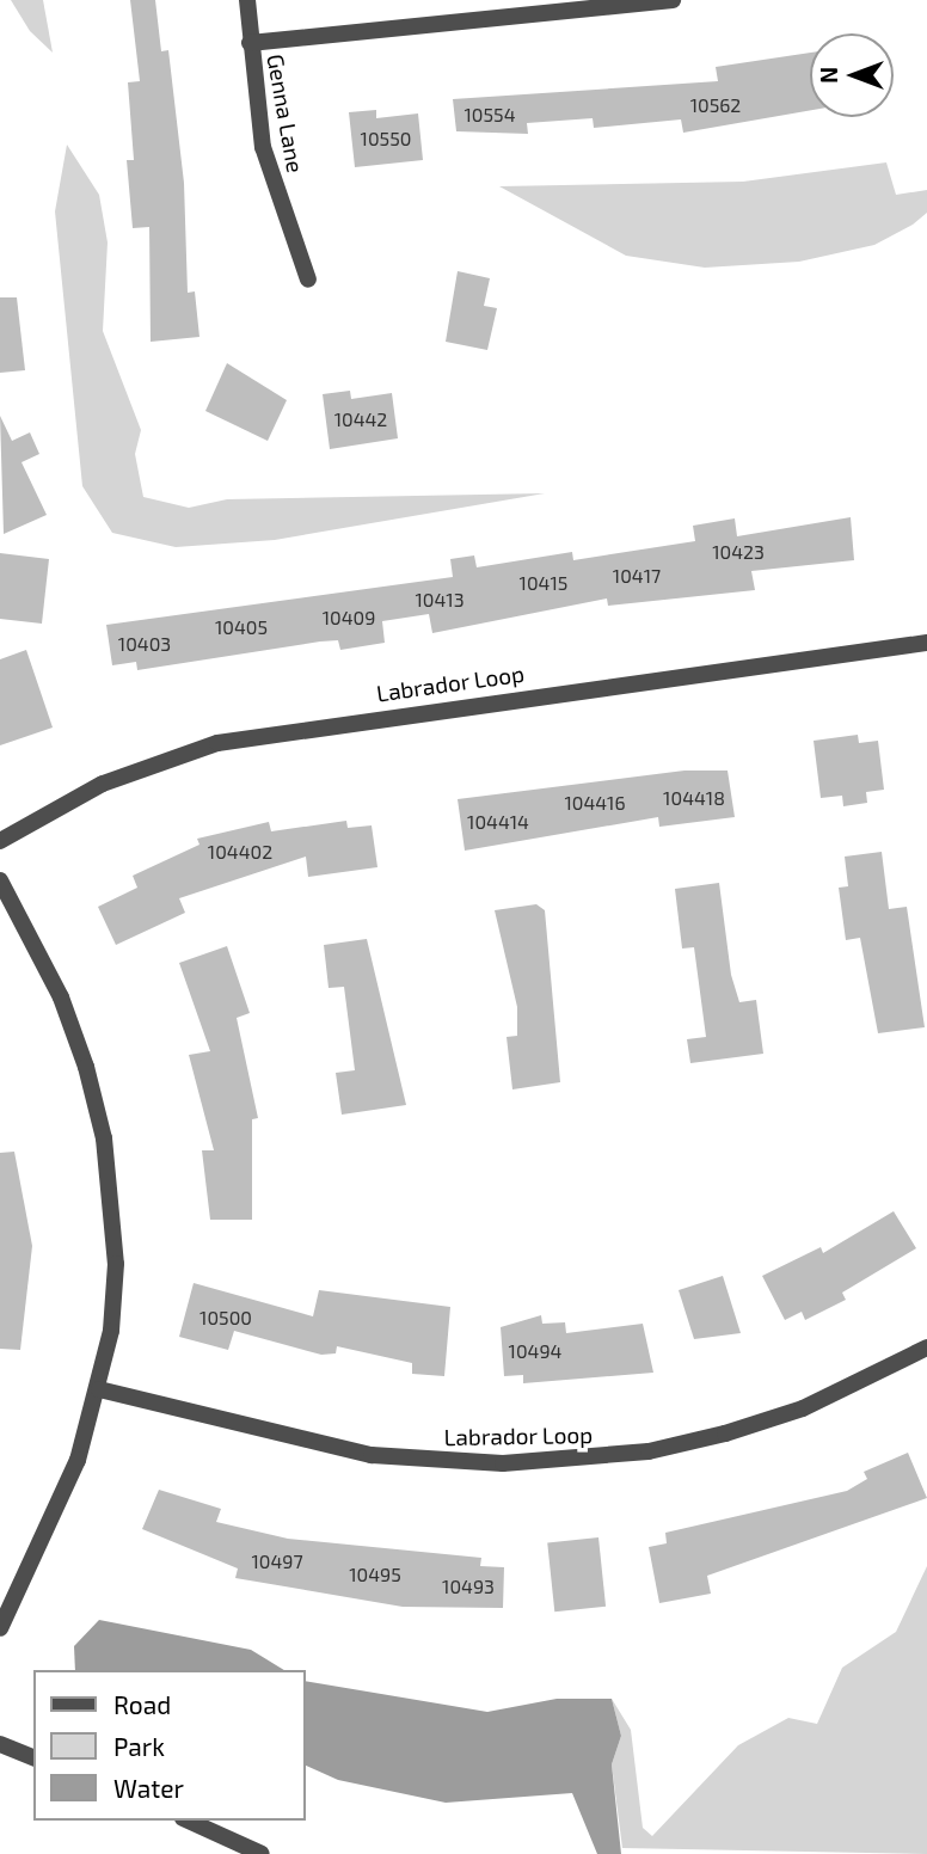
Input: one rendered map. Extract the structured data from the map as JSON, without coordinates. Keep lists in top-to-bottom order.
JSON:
{
  "streets": {
    "street": ["Genna Lane", "Labrador Loop"]
  },
  "house_numbers": [
    "10562",
    "10554",
    "10550",
    "10442",
    "10423",
    "10417",
    "10415",
    "10413",
    "10409",
    "10405",
    "10403",
    "104418",
    "104416",
    "104414",
    "104402",
    "10500",
    "10494",
    "10497",
    "10495",
    "10493"
  ],
  "legend": ["Road", "Park", "Water"],
  "north": "left"
}
